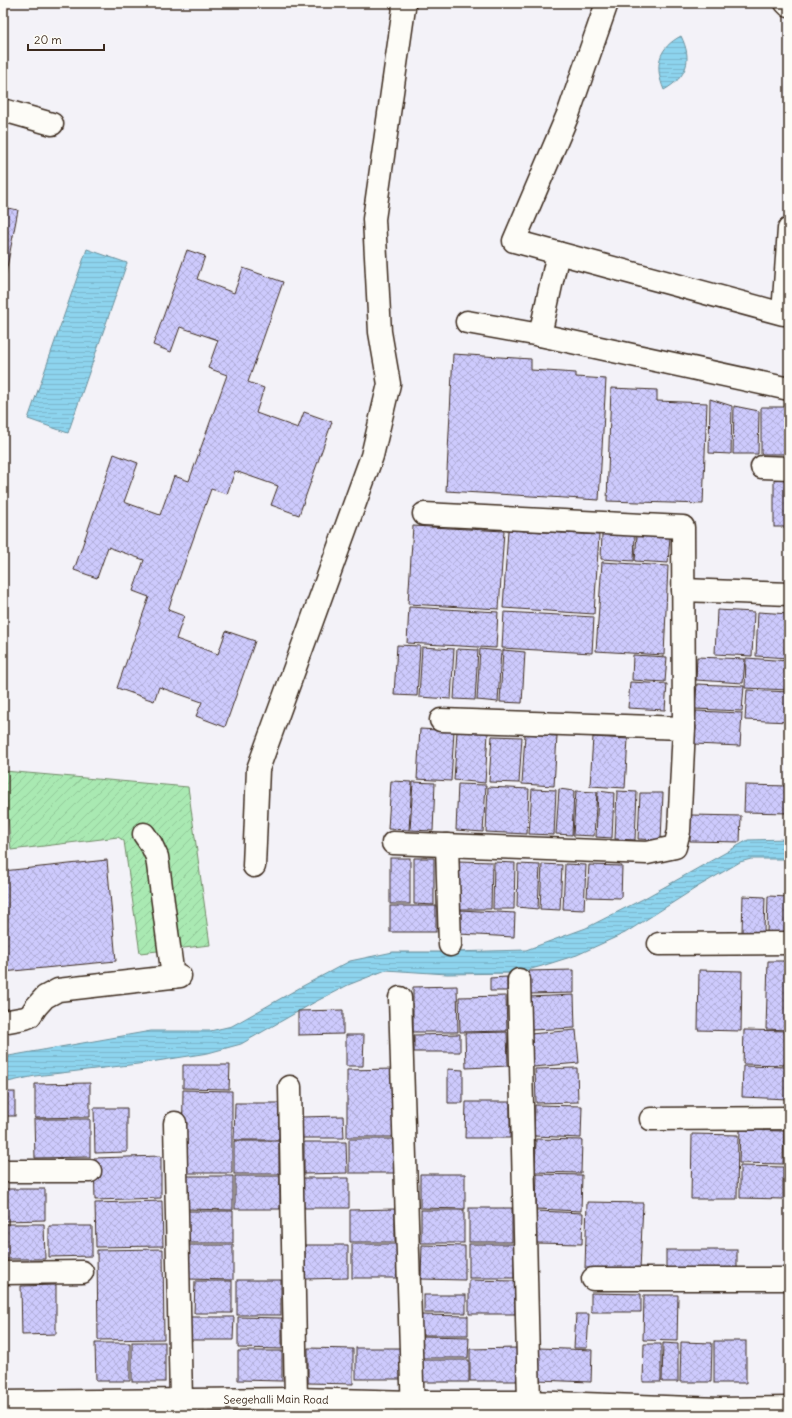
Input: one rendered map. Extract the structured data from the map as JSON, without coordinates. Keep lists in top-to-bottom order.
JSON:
{
  "streets": {
    "street": ["Seegehalli Main Road"]
  },
  "scale_bar": "20 m"
}
